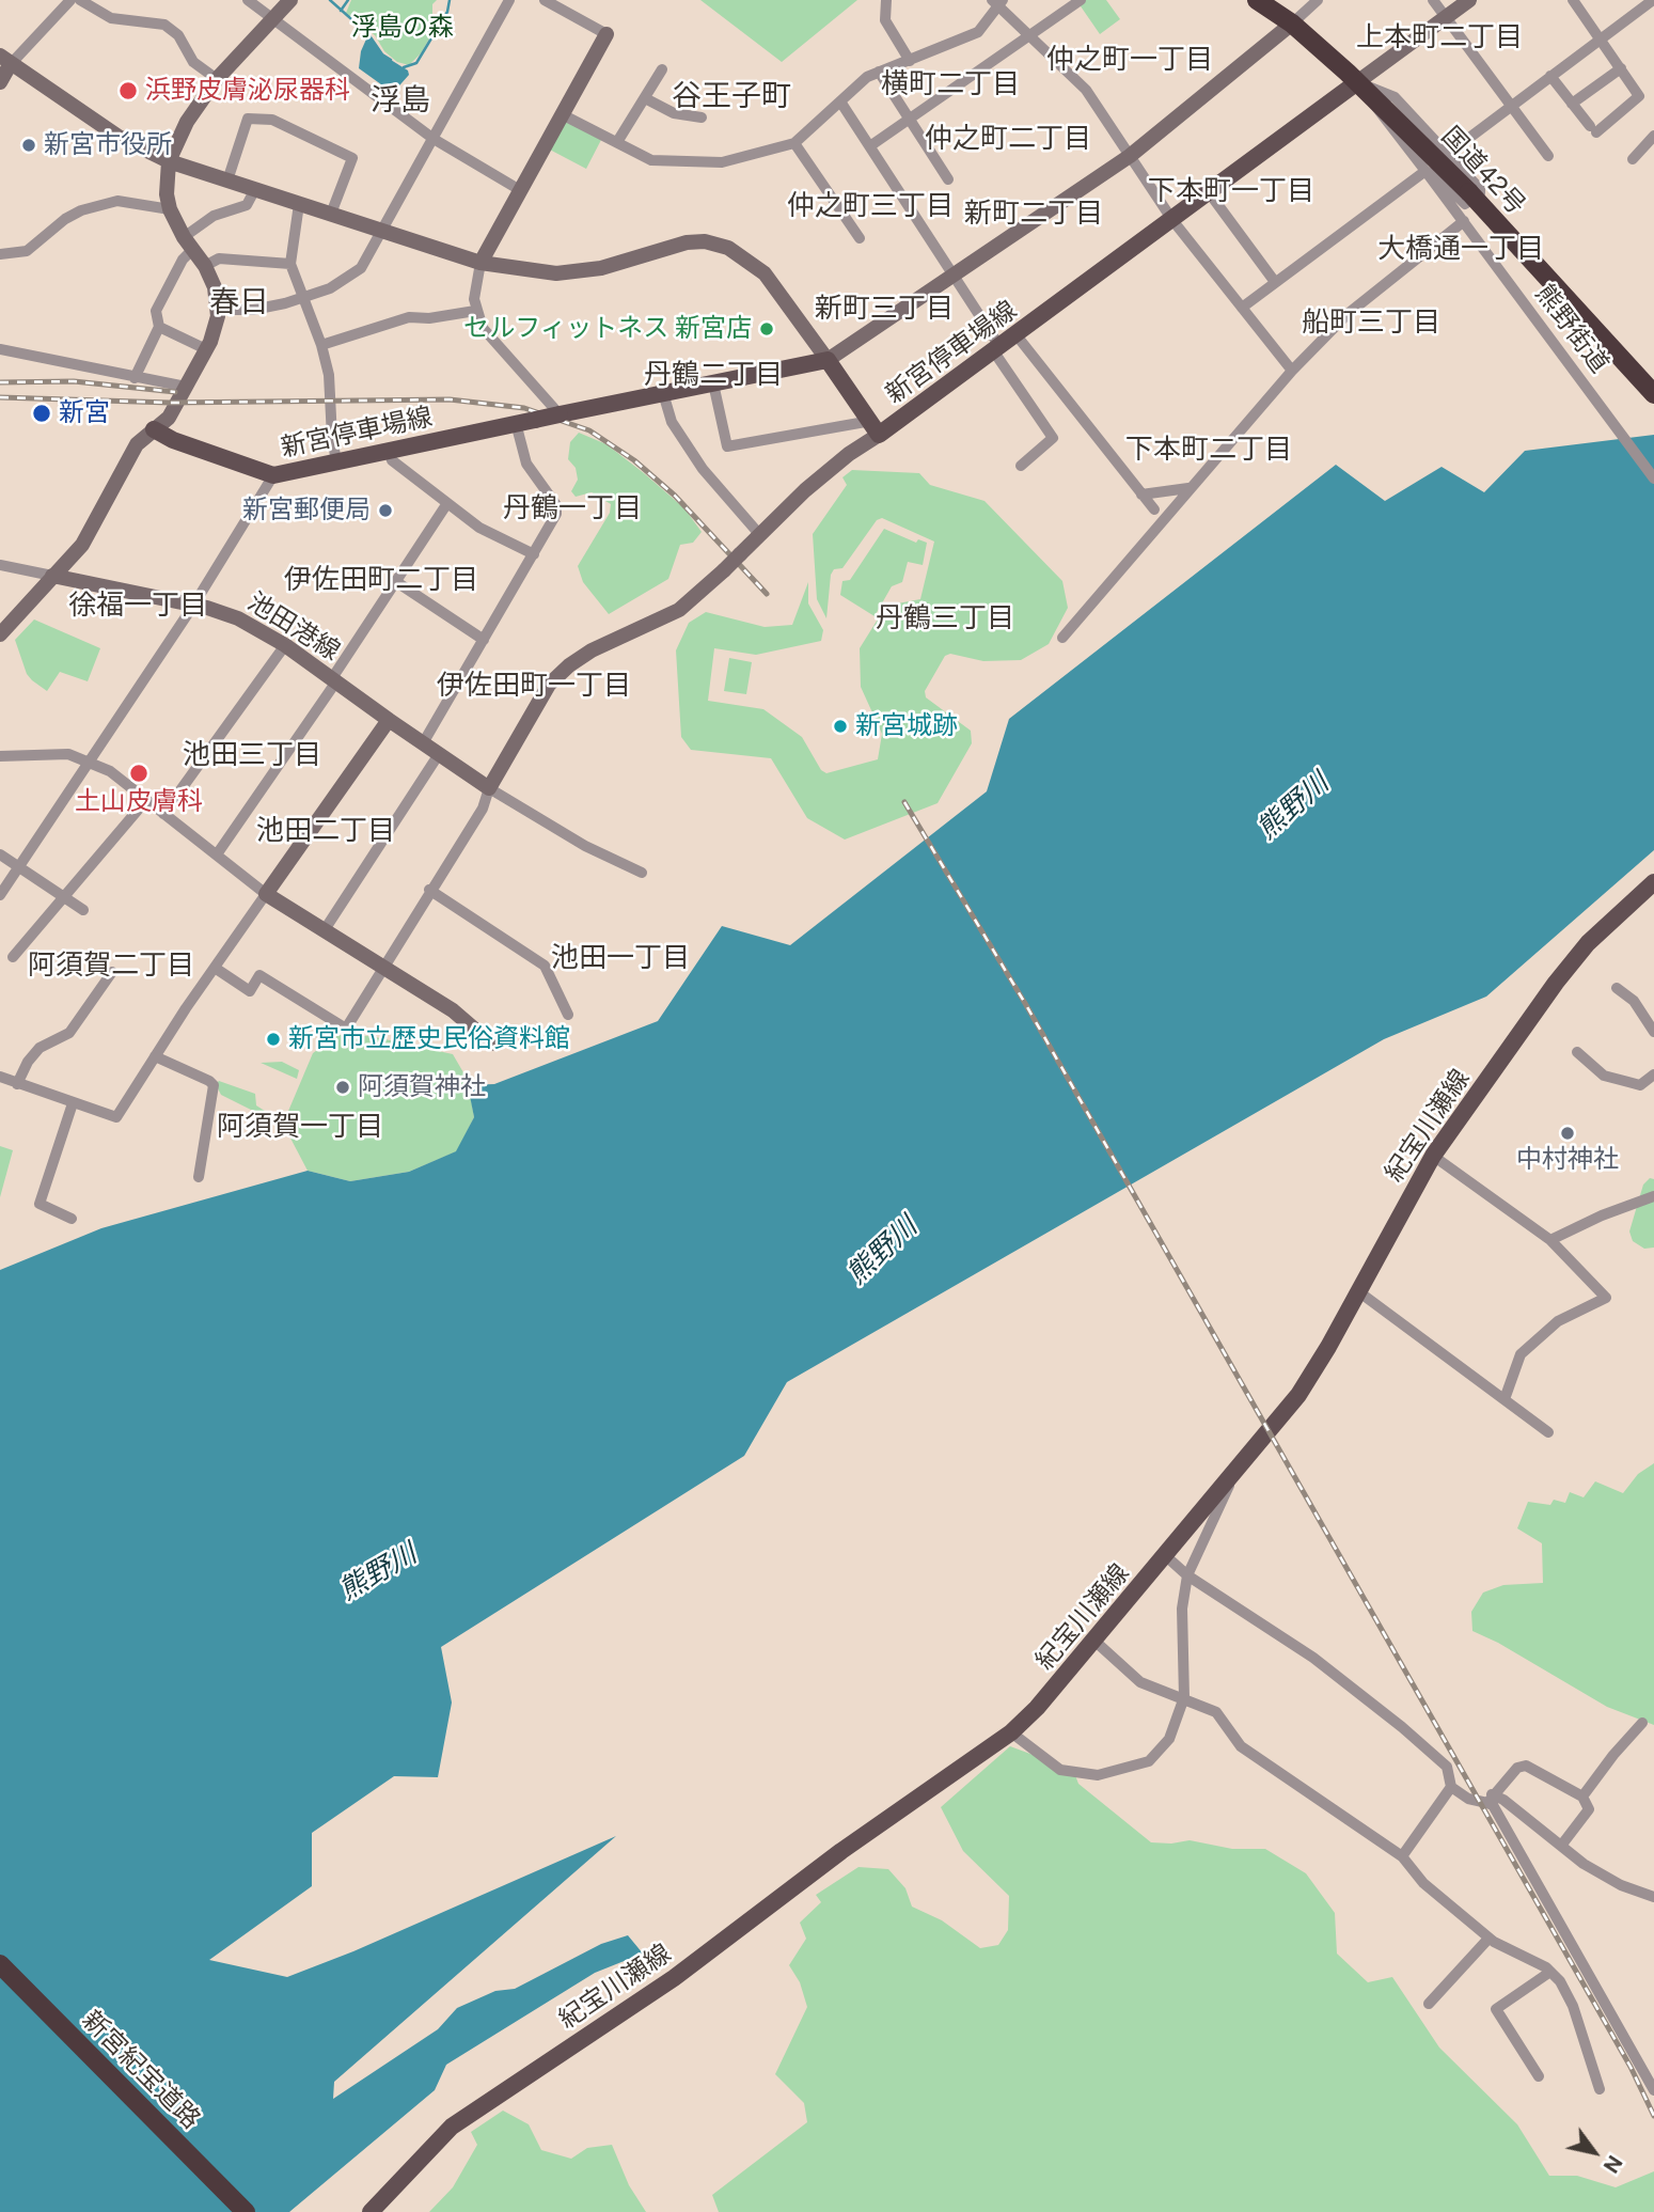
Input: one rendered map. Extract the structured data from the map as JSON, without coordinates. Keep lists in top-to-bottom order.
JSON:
{
  "streets": {
    "highway": ["国道42号", "新宮紀宝道路"],
    "main road": ["新宮停車場線", "紀宝川瀬線"],
    "street": ["熊野街道", "池田港線"]
  },
  "crossings": [
    ["国道42号", "新宮停車場線"]
  ],
  "districts": [
    "上本町二丁目",
    "仲之町一丁目",
    "横町二丁目",
    "谷王子町",
    "浮島",
    "仲之町二丁目",
    "下本町一丁目",
    "仲之町三丁目",
    "新町二丁目",
    "大橋通一丁目",
    "春日",
    "新町三丁目",
    "船町三丁目",
    "丹鶴二丁目",
    "下本町二丁目",
    "丹鶴一丁目",
    "伊佐田町二丁目",
    "徐福一丁目",
    "丹鶴三丁目",
    "伊佐田町一丁目",
    "池田三丁目",
    "池田二丁目",
    "池田一丁目",
    "阿須賀二丁目",
    "阿須賀一丁目"
  ],
  "water": ["熊野川"],
  "parks": ["浮島の森"],
  "places": [
    "浜野皮膚泌尿器科",
    "新宮市役所",
    "セルフィットネス 新宮店",
    "新宮",
    "新宮郵便局",
    "新宮城跡",
    "土山皮膚科",
    "新宮市立歴史民俗資料館",
    "阿須賀神社",
    "中村神社"
  ],
  "north": "bottom right"
}
